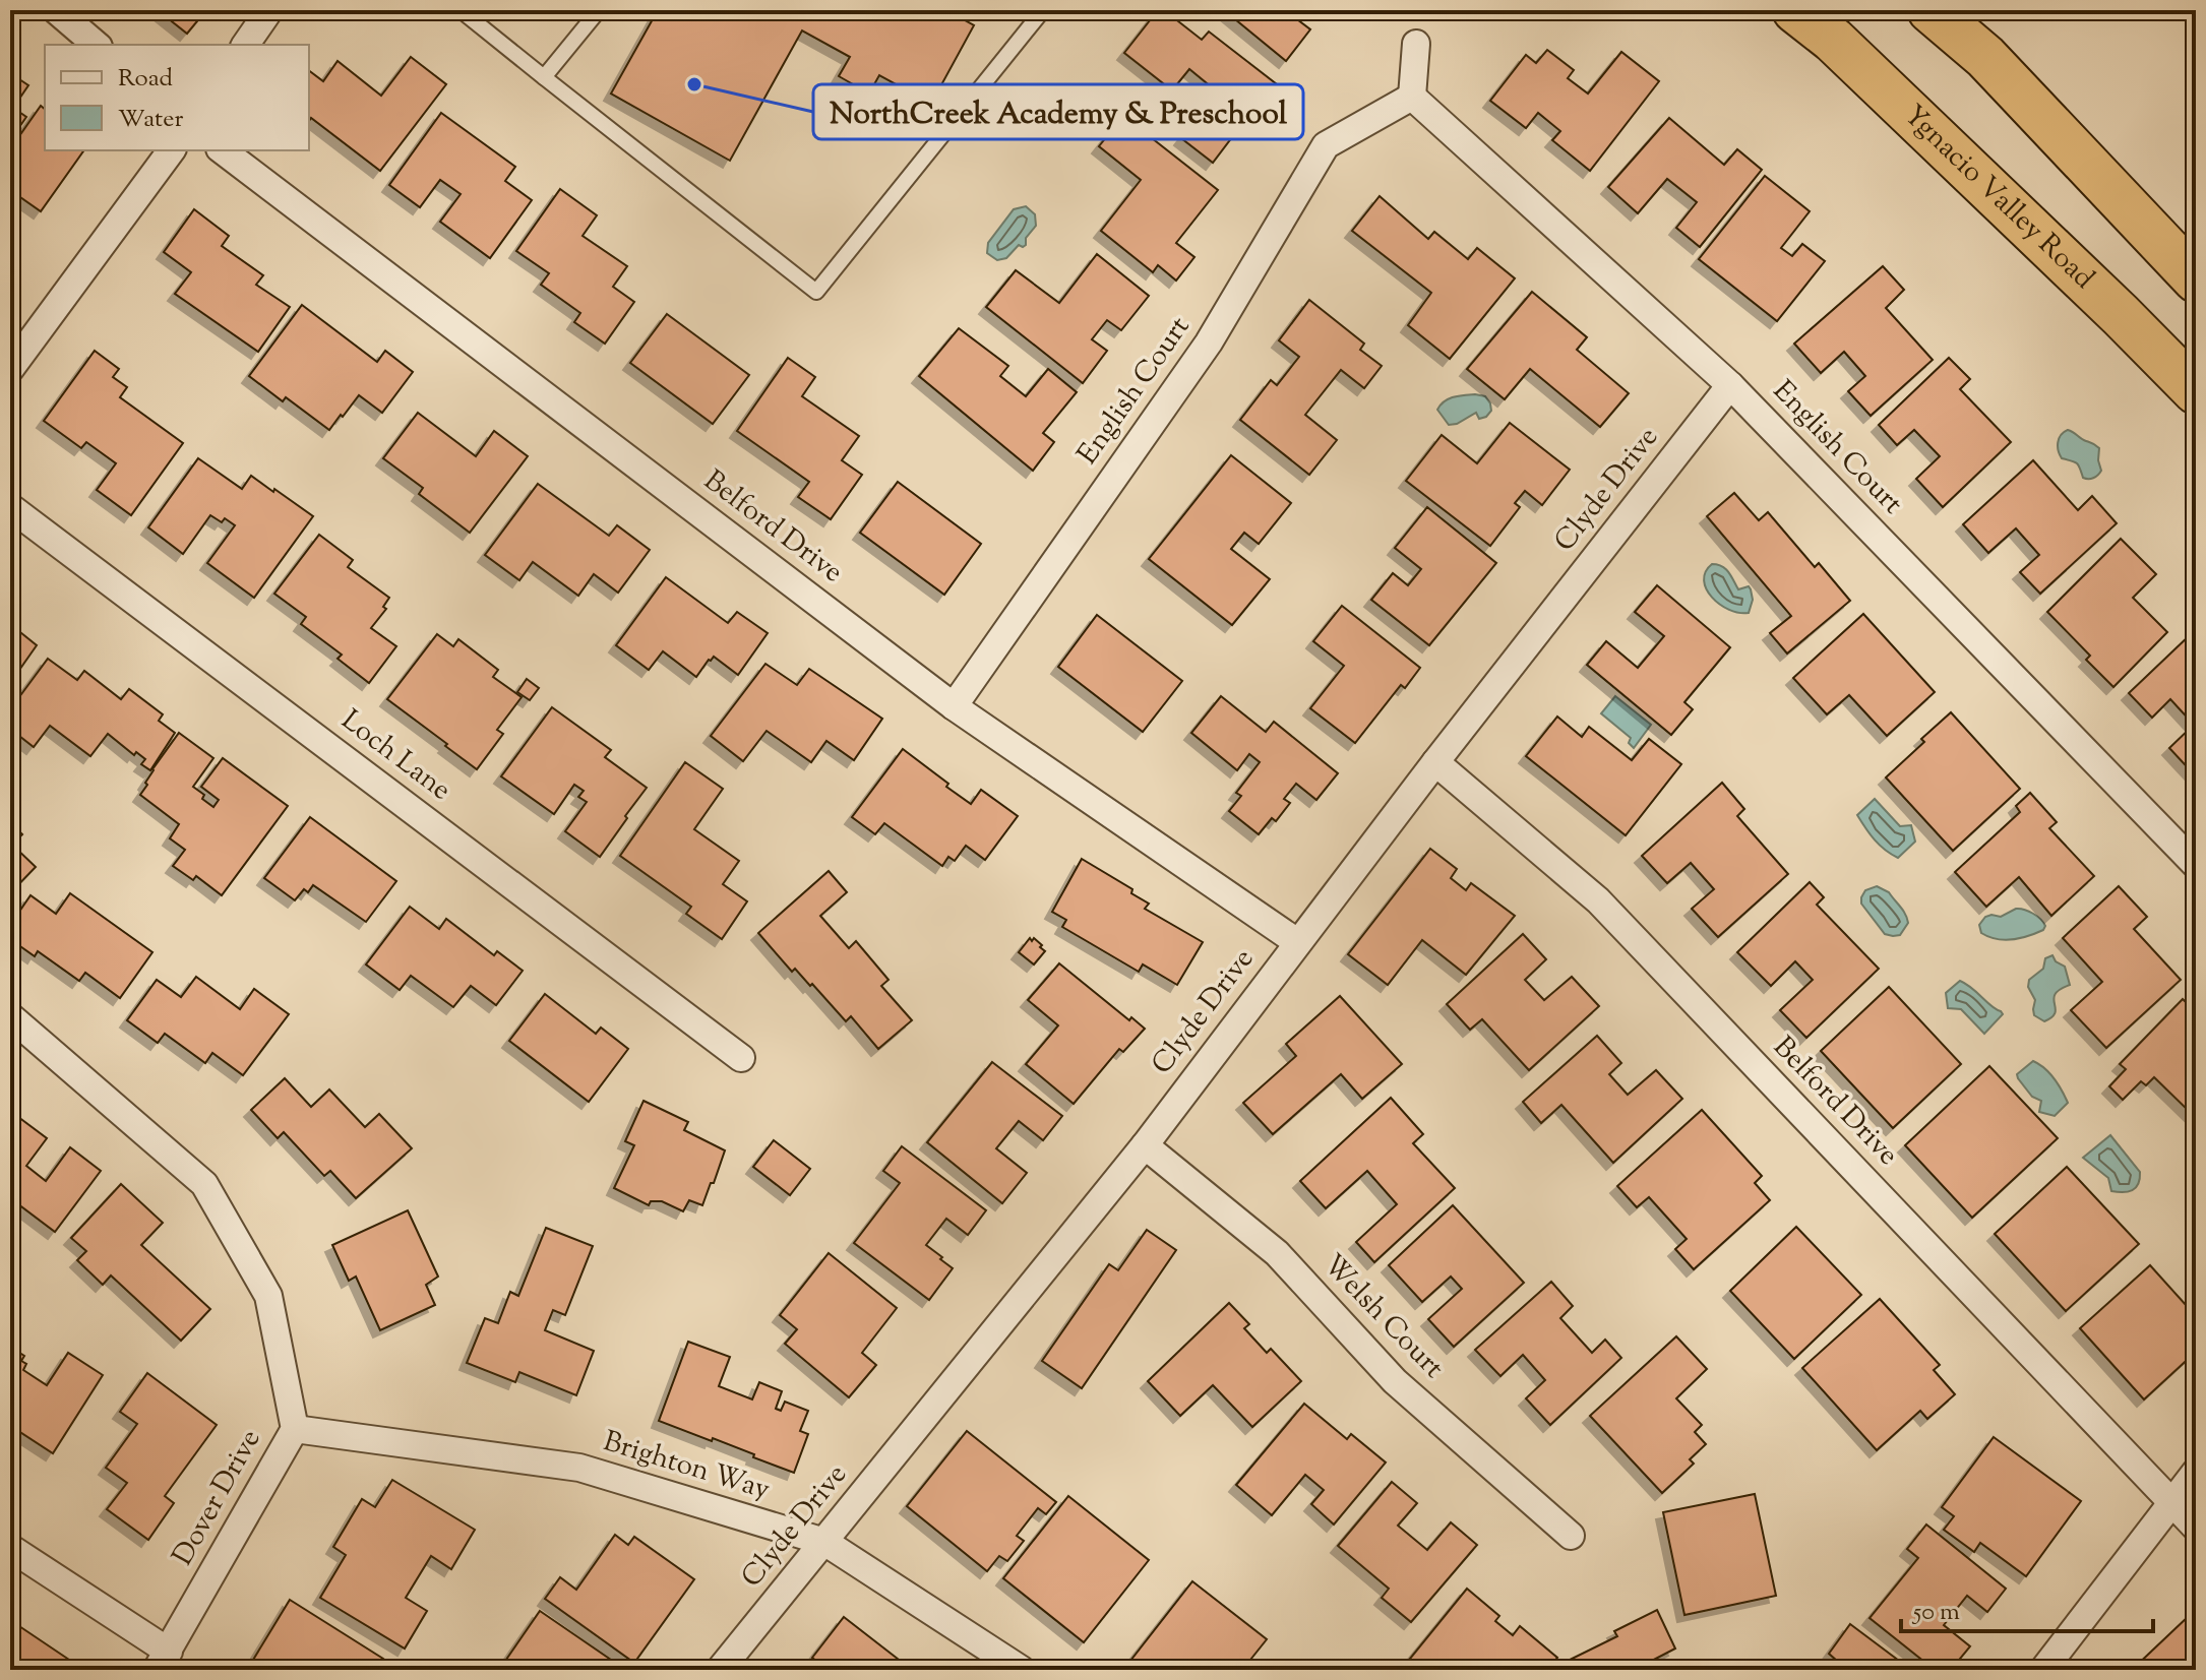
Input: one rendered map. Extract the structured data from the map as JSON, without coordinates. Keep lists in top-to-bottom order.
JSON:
{
  "streets": {
    "highway": ["Ygnacio Valley Road"],
    "street": [
      "English Court",
      "Clyde Drive",
      "Belford Drive",
      "Loch Lane",
      "Welsh Court",
      "Brighton Way",
      "Dover Drive"
    ]
  },
  "crossings": [
    ["English Court", "Clyde Drive"],
    ["English Court", "Belford Drive"],
    ["Clyde Drive", "Belford Drive"],
    ["Clyde Drive", "Welsh Court"],
    ["Clyde Drive", "Brighton Way"],
    ["Brighton Way", "Dover Drive"]
  ],
  "places": ["NorthCreek Academy & Preschool"],
  "legend": ["Road", "Water"],
  "scale_bar": "50 m"
}
